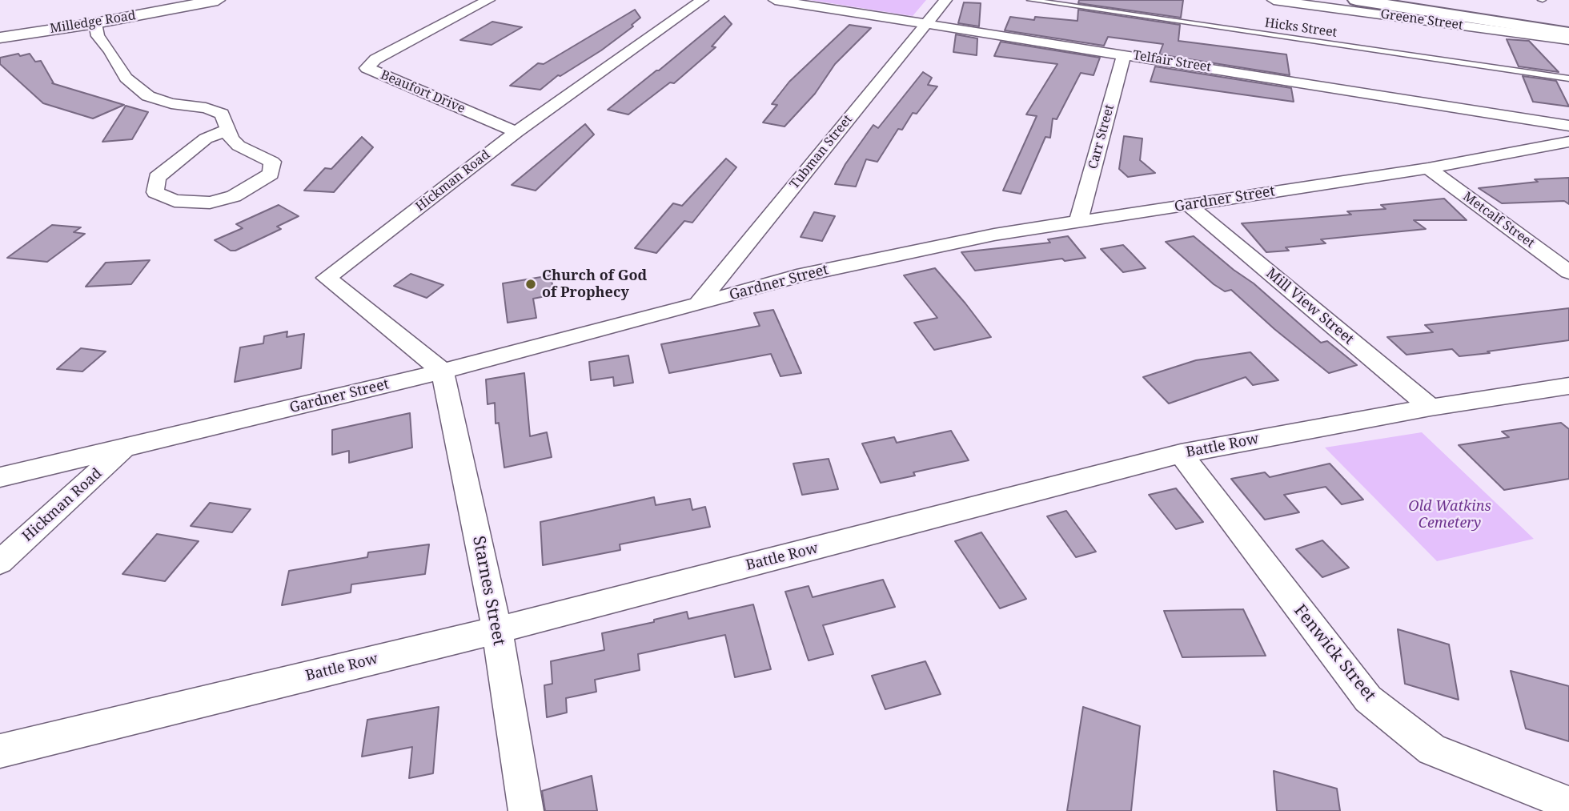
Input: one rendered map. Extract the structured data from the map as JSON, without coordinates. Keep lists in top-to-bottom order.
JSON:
{
  "streets": {
    "street": [
      "Greene Street",
      "Milledge Road",
      "Telfair Street",
      "Beaufort Drive",
      "Carr Street",
      "Tubman Street",
      "Hickman Road",
      "Gardner Street",
      "Metcalf Street",
      "Mill View Street",
      "Battle Row",
      "Starnes Street",
      "Fenwick Street"
    ],
    "lane": ["Hicks Street"]
  },
  "crossings": [
    ["Telfair Street", "Carr Street"],
    ["Telfair Street", "Tubman Street"],
    ["Beaufort Drive", "Hickman Road"],
    ["Carr Street", "Gardner Street"],
    ["Tubman Street", "Gardner Street"],
    ["Hickman Road", "Gardner Street"],
    ["Hickman Road", "Starnes Street"],
    ["Gardner Street", "Metcalf Street"],
    ["Gardner Street", "Mill View Street"],
    ["Gardner Street", "Starnes Street"],
    ["Mill View Street", "Battle Row"],
    ["Battle Row", "Starnes Street"],
    ["Battle Row", "Fenwick Street"]
  ],
  "parks": ["Old Watkins Cemetery"],
  "places": ["Church of God of Prophecy"]
}
